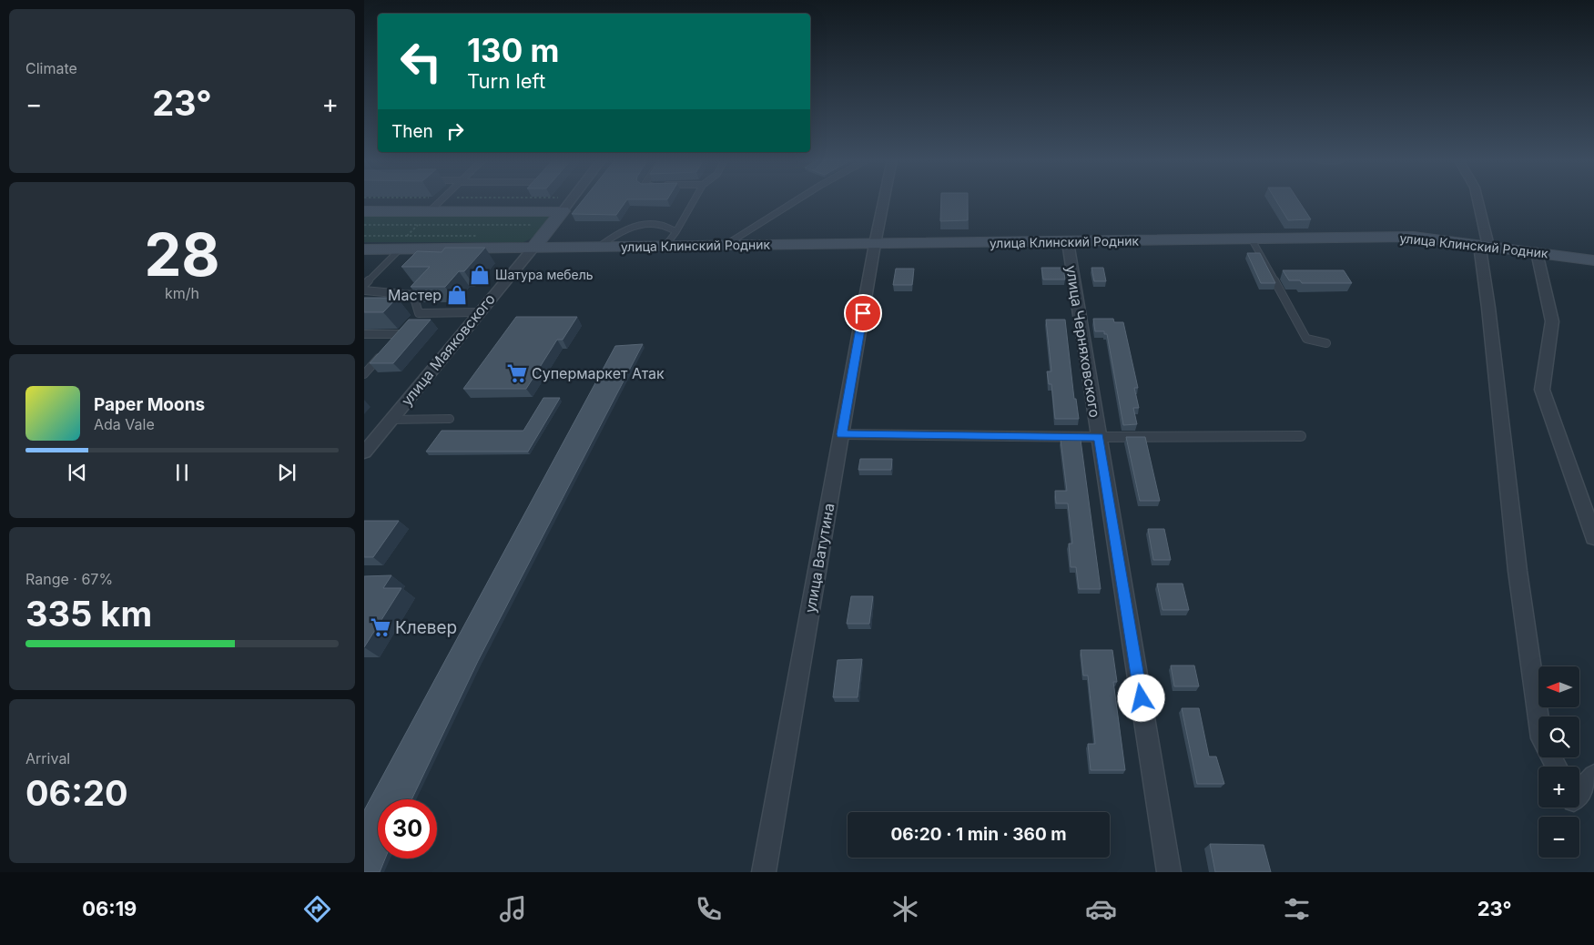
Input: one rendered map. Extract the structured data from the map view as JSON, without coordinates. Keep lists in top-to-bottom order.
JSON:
{
  "streets": {
    "main road": ["улица Клинский Родник"],
    "street": ["улица Черняховского", "улица Маяковского", "улица Ватутина"]
  },
  "crossings": [
    ["улица Клинский Родник", "улица Черняховского"],
    ["улица Клинский Родник", "улица Маяковского"],
    ["улица Клинский Родник", "улица Ватутина"]
  ],
  "places": {
    "shop": ["Шатура мебель", "Мастер"],
    "supermarket": ["Супермаркет Атак", "Клевер"]
  },
  "north": "left",
  "page": {
    "tile": [
      "Climate",
      ["28", "km/h"],
      ["Range · 67%", "335 km"],
      ["Arrival", "06:20"]
    ],
    "turn": ["130 m", "Turn left"],
    "heat": ["−", "23°", "+"],
    "then": "Then",
    "song": ["Paper Moons", "Ada Vale"],
    "map_buttons": ["+", "−"],
    "limit": "30",
    "trip": "06:20 · 1 min · 360 m",
    "tabs": ["06:19", "23°"]
  }
}
